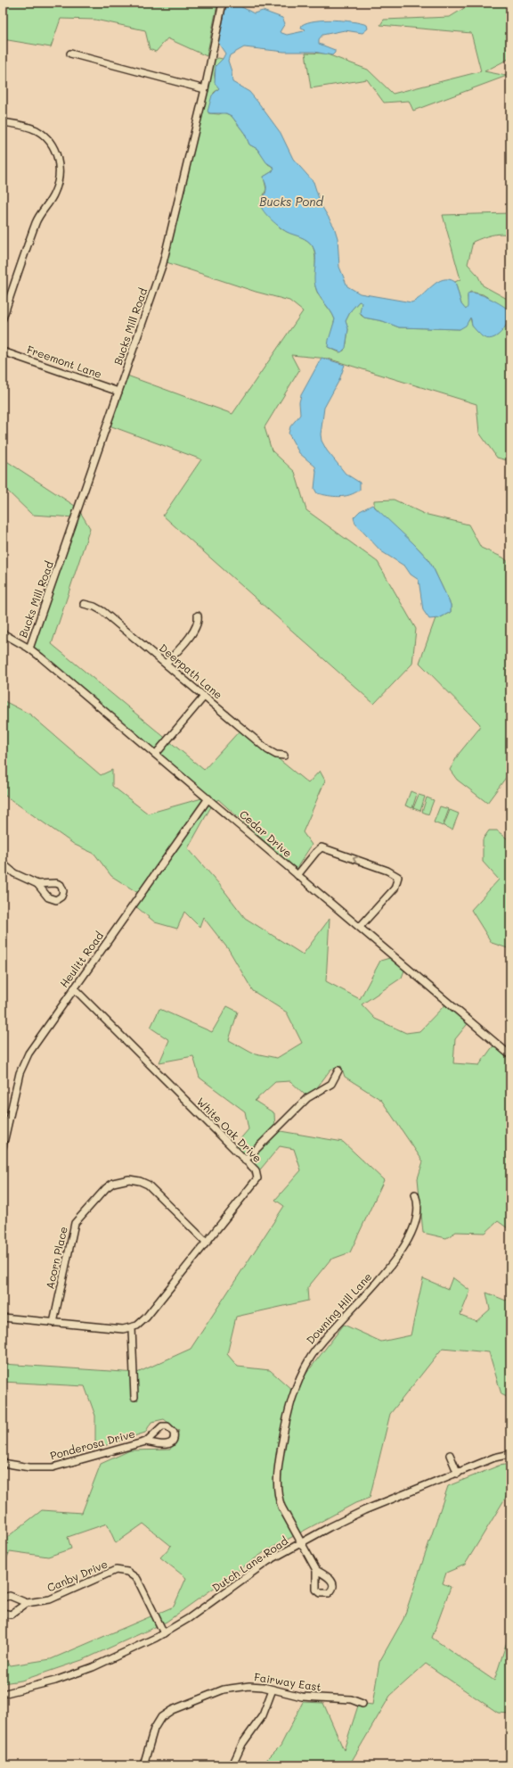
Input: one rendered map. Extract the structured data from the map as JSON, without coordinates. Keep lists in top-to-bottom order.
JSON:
{
  "streets": {
    "street": [
      "Bucks Mill Road",
      "Freemont Lane",
      "Deerpath Lane",
      "Cedar Drive",
      "Heulitt Road",
      "White Oak Drive",
      "Acorn Place",
      "Downing Hill Lane",
      "Ponderosa Drive",
      "Dutch Lane Road",
      "Canby Drive",
      "Fairway East"
    ]
  },
  "crossings": [
    ["Bucks Mill Road", "Freemont Lane"],
    ["Bucks Mill Road", "Cedar Drive"],
    ["Cedar Drive", "Heulitt Road"],
    ["Heulitt Road", "White Oak Drive"],
    ["White Oak Drive", "Acorn Place"],
    ["Downing Hill Lane", "Dutch Lane Road"],
    ["Dutch Lane Road", "Canby Drive"]
  ],
  "water": ["Bucks Pond"]
}
